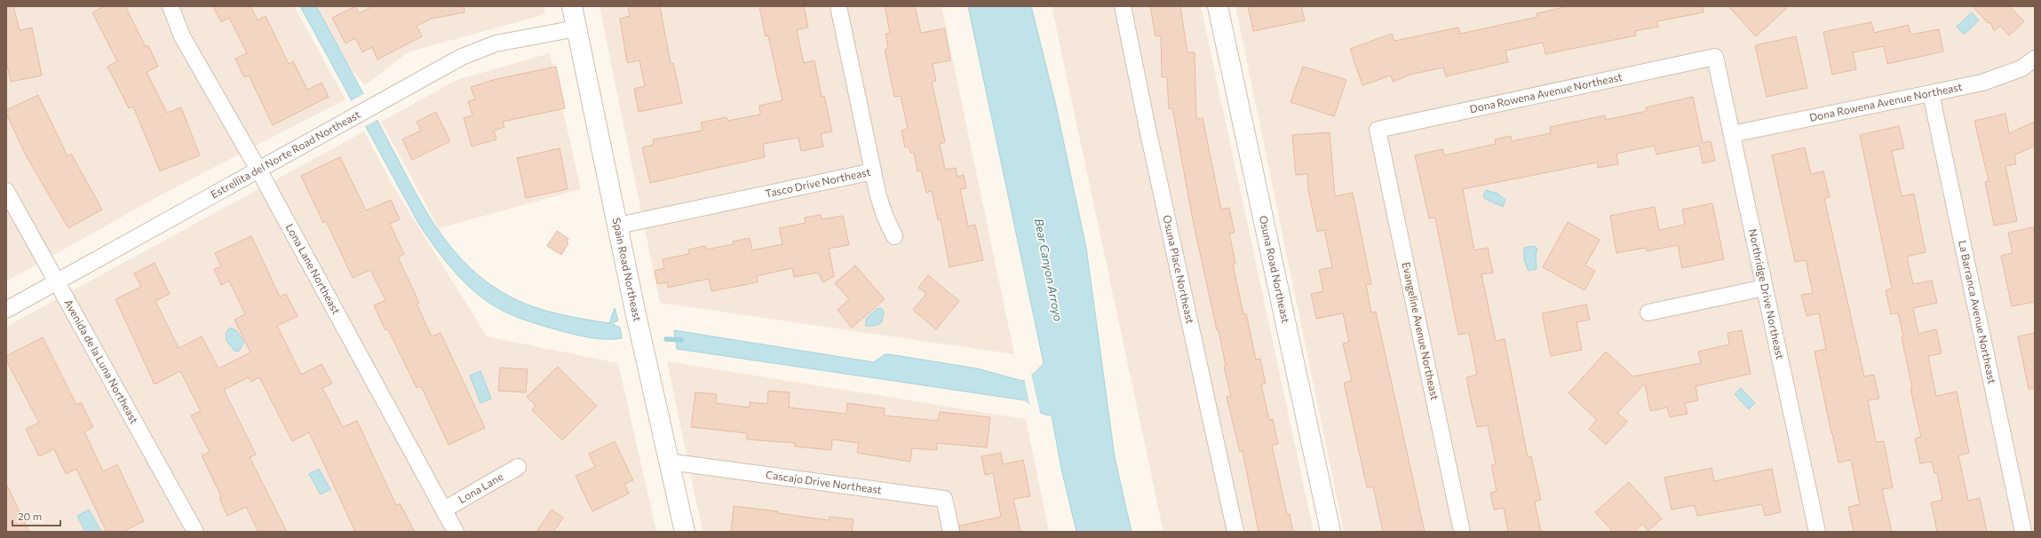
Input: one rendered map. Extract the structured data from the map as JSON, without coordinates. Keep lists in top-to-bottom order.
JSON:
{
  "streets": {
    "street": [
      "Dona Rowena Avenue Northeast",
      "Estrellita del Norte Road Northeast",
      "Tasco Drive Northeast",
      "Lona Lane Northeast",
      "Spain Road Northeast",
      "Osuna Place Northeast",
      "Osuna Road Northeast",
      "Northridge Drive Northeast",
      "La Barranca Avenue Northeast",
      "Evangeline Avenue Northeast",
      "Avenida de la Luna Northeast",
      "Cascajo Drive Northeast",
      "Lona Lane"
    ]
  },
  "crossings": [
    ["Dona Rowena Avenue Northeast", "Northridge Drive Northeast"],
    ["Dona Rowena Avenue Northeast", "La Barranca Avenue Northeast"],
    ["Dona Rowena Avenue Northeast", "Evangeline Avenue Northeast"],
    ["Estrellita del Norte Road Northeast", "Lona Lane Northeast"],
    ["Estrellita del Norte Road Northeast", "Spain Road Northeast"],
    ["Estrellita del Norte Road Northeast", "Avenida de la Luna Northeast"],
    ["Tasco Drive Northeast", "Spain Road Northeast"],
    ["Lona Lane Northeast", "Lona Lane"],
    ["Spain Road Northeast", "Cascajo Drive Northeast"]
  ],
  "water": ["Bear Canyon Arroyo"],
  "scale_bar": "20 m"
}
